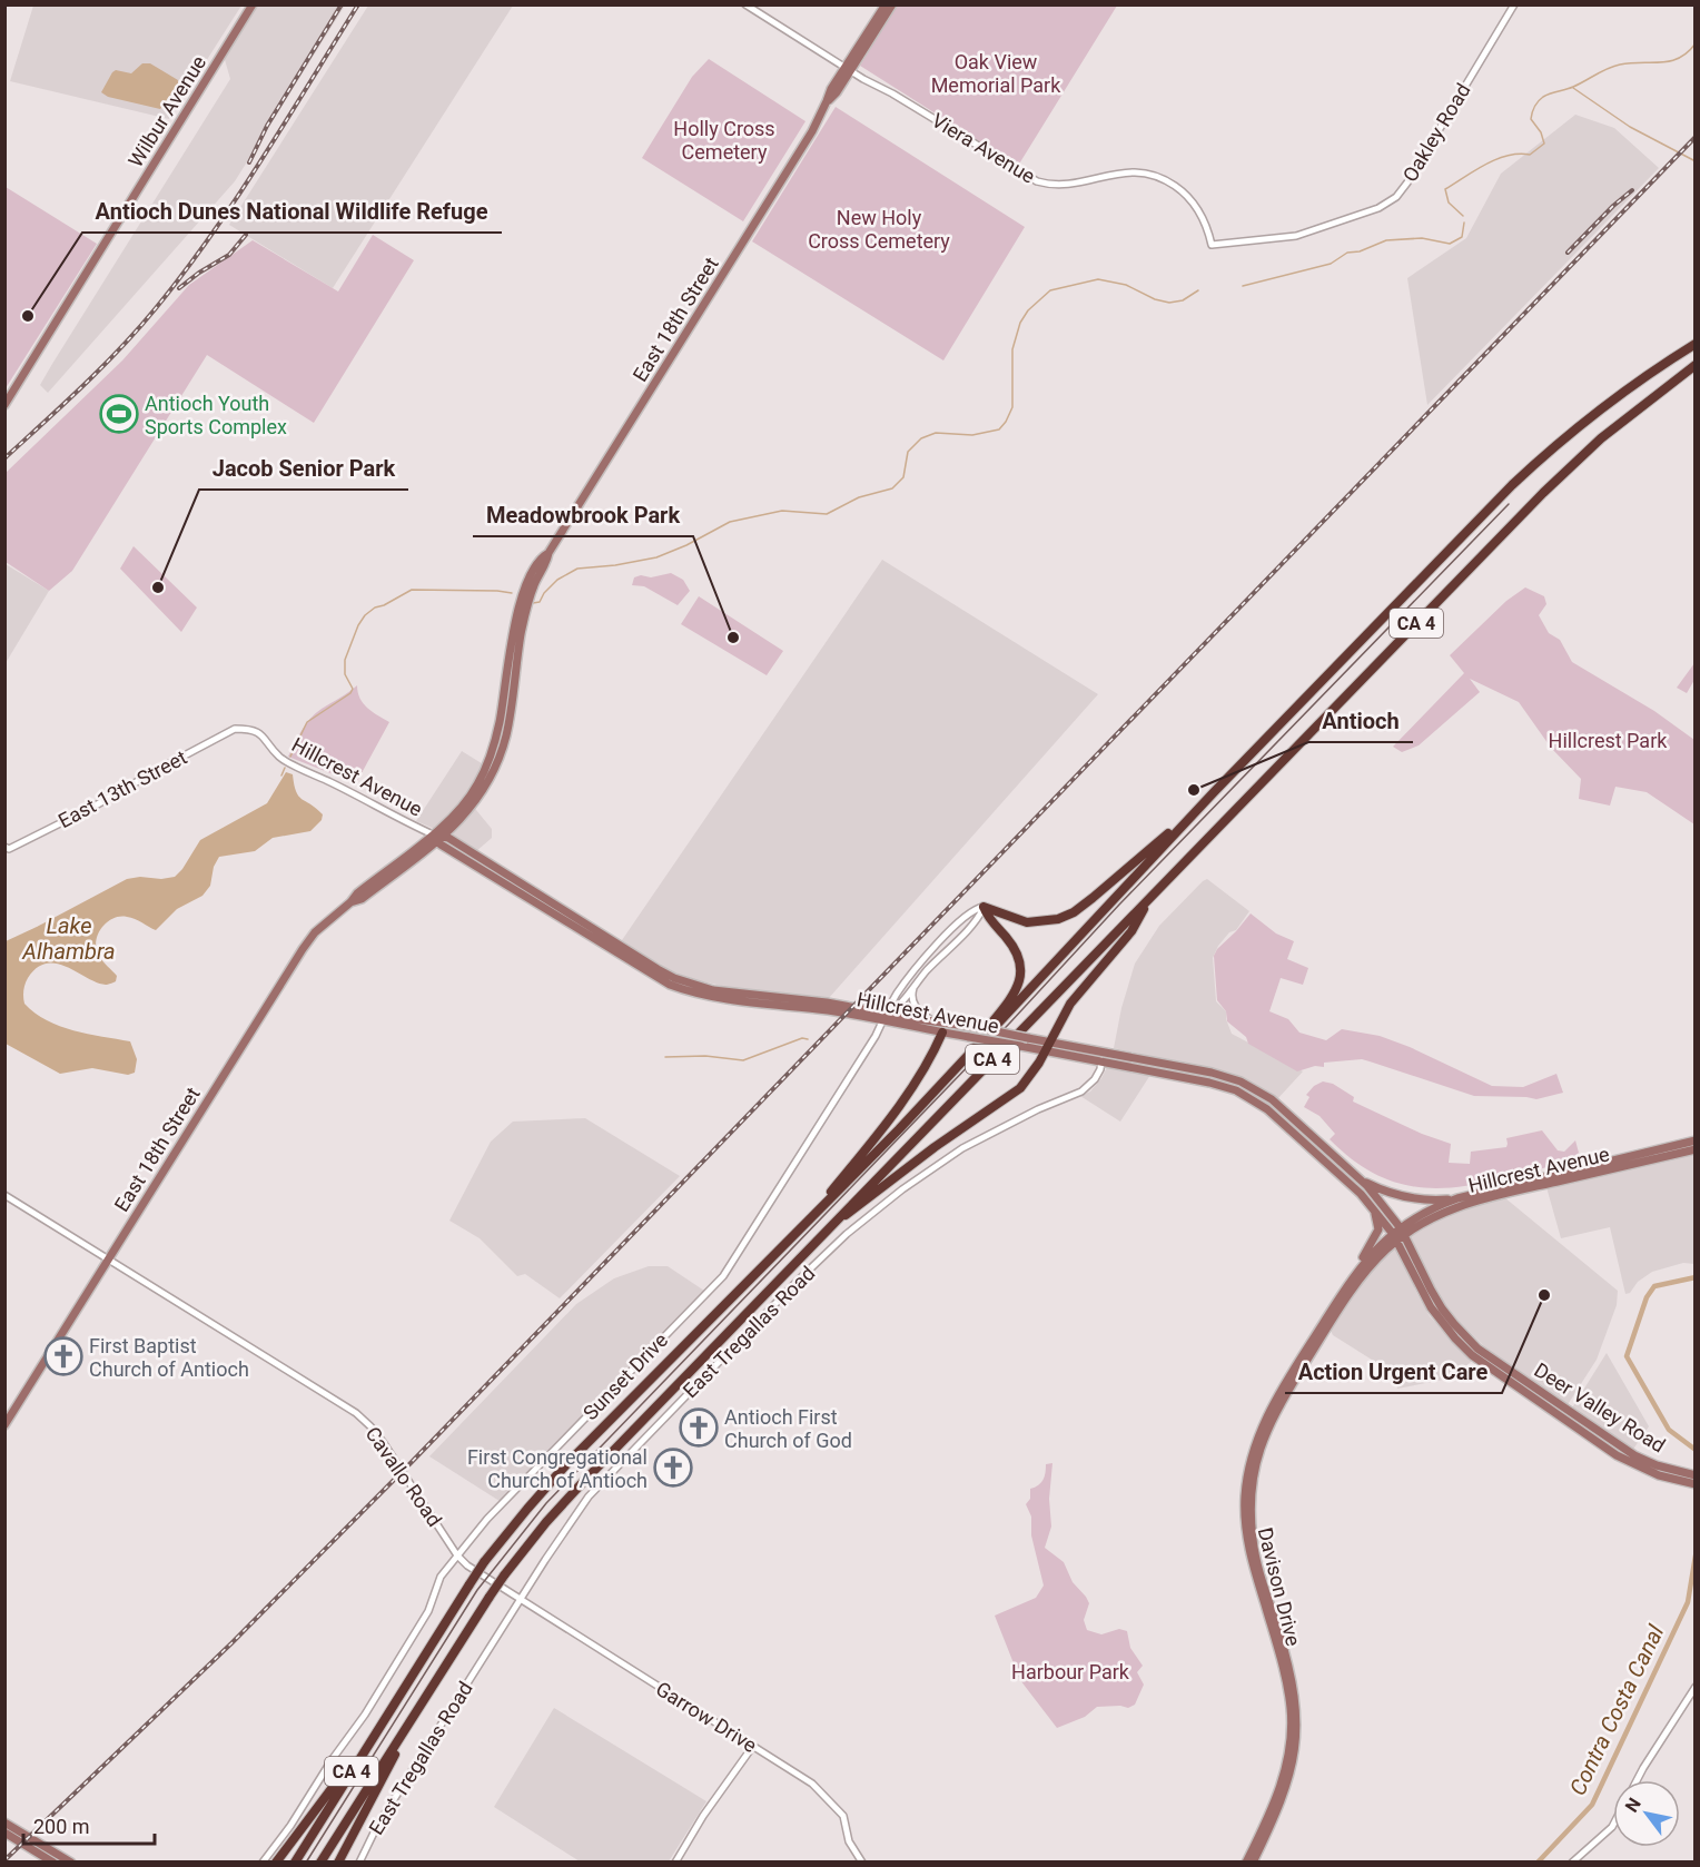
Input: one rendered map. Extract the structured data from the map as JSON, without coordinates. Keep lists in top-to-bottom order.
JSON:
{
  "streets": {
    "highway": ["CA 4"],
    "main road": [
      "Wilbur Avenue",
      "East 18th Street",
      "Hillcrest Avenue",
      "Deer Valley Road",
      "Davison Drive"
    ],
    "street": [
      "Oakley Road",
      "Viera Avenue",
      "East 13th Street",
      "East Tregallas Road",
      "Sunset Drive",
      "Cavallo Road",
      "Garrow Drive"
    ]
  },
  "crossings": [
    ["Oakley Road", "Viera Avenue"],
    ["Viera Avenue", "East 18th Street"],
    ["East 18th Street", "Hillcrest Avenue"],
    ["East 18th Street", "Cavallo Road"],
    ["Hillcrest Avenue", "East 13th Street"],
    ["Hillcrest Avenue", "East Tregallas Road"],
    ["Hillcrest Avenue", "Sunset Drive"],
    ["Hillcrest Avenue", "Deer Valley Road"],
    ["Hillcrest Avenue", "Davison Drive"],
    ["East Tregallas Road", "Cavallo Road"],
    ["East Tregallas Road", "Garrow Drive"],
    ["Sunset Drive", "Cavallo Road"],
    ["Deer Valley Road", "Davison Drive"],
    ["Cavallo Road", "Garrow Drive"]
  ],
  "water": ["Lake Alhambra", "Contra Costa Canal"],
  "parks": [
    "Oak View Memorial Park",
    "Holly Cross Cemetery",
    "New Holy Cross Cemetery",
    "Hillcrest Park",
    "Harbour Park"
  ],
  "places": {
    "other": [
      "Antioch Dunes National Wildlife Refuge",
      "Jacob Senior Park",
      "Meadowbrook Park",
      "Antioch",
      "Action Urgent Care"
    ],
    "sports": ["Antioch Youth Sports Complex"],
    "church": ["First Baptist Church of Antioch", "Antioch First Church of God", "First Congregational Church of Antioch"]
  },
  "scale_bar": "200 m",
  "north": "top left"
}
